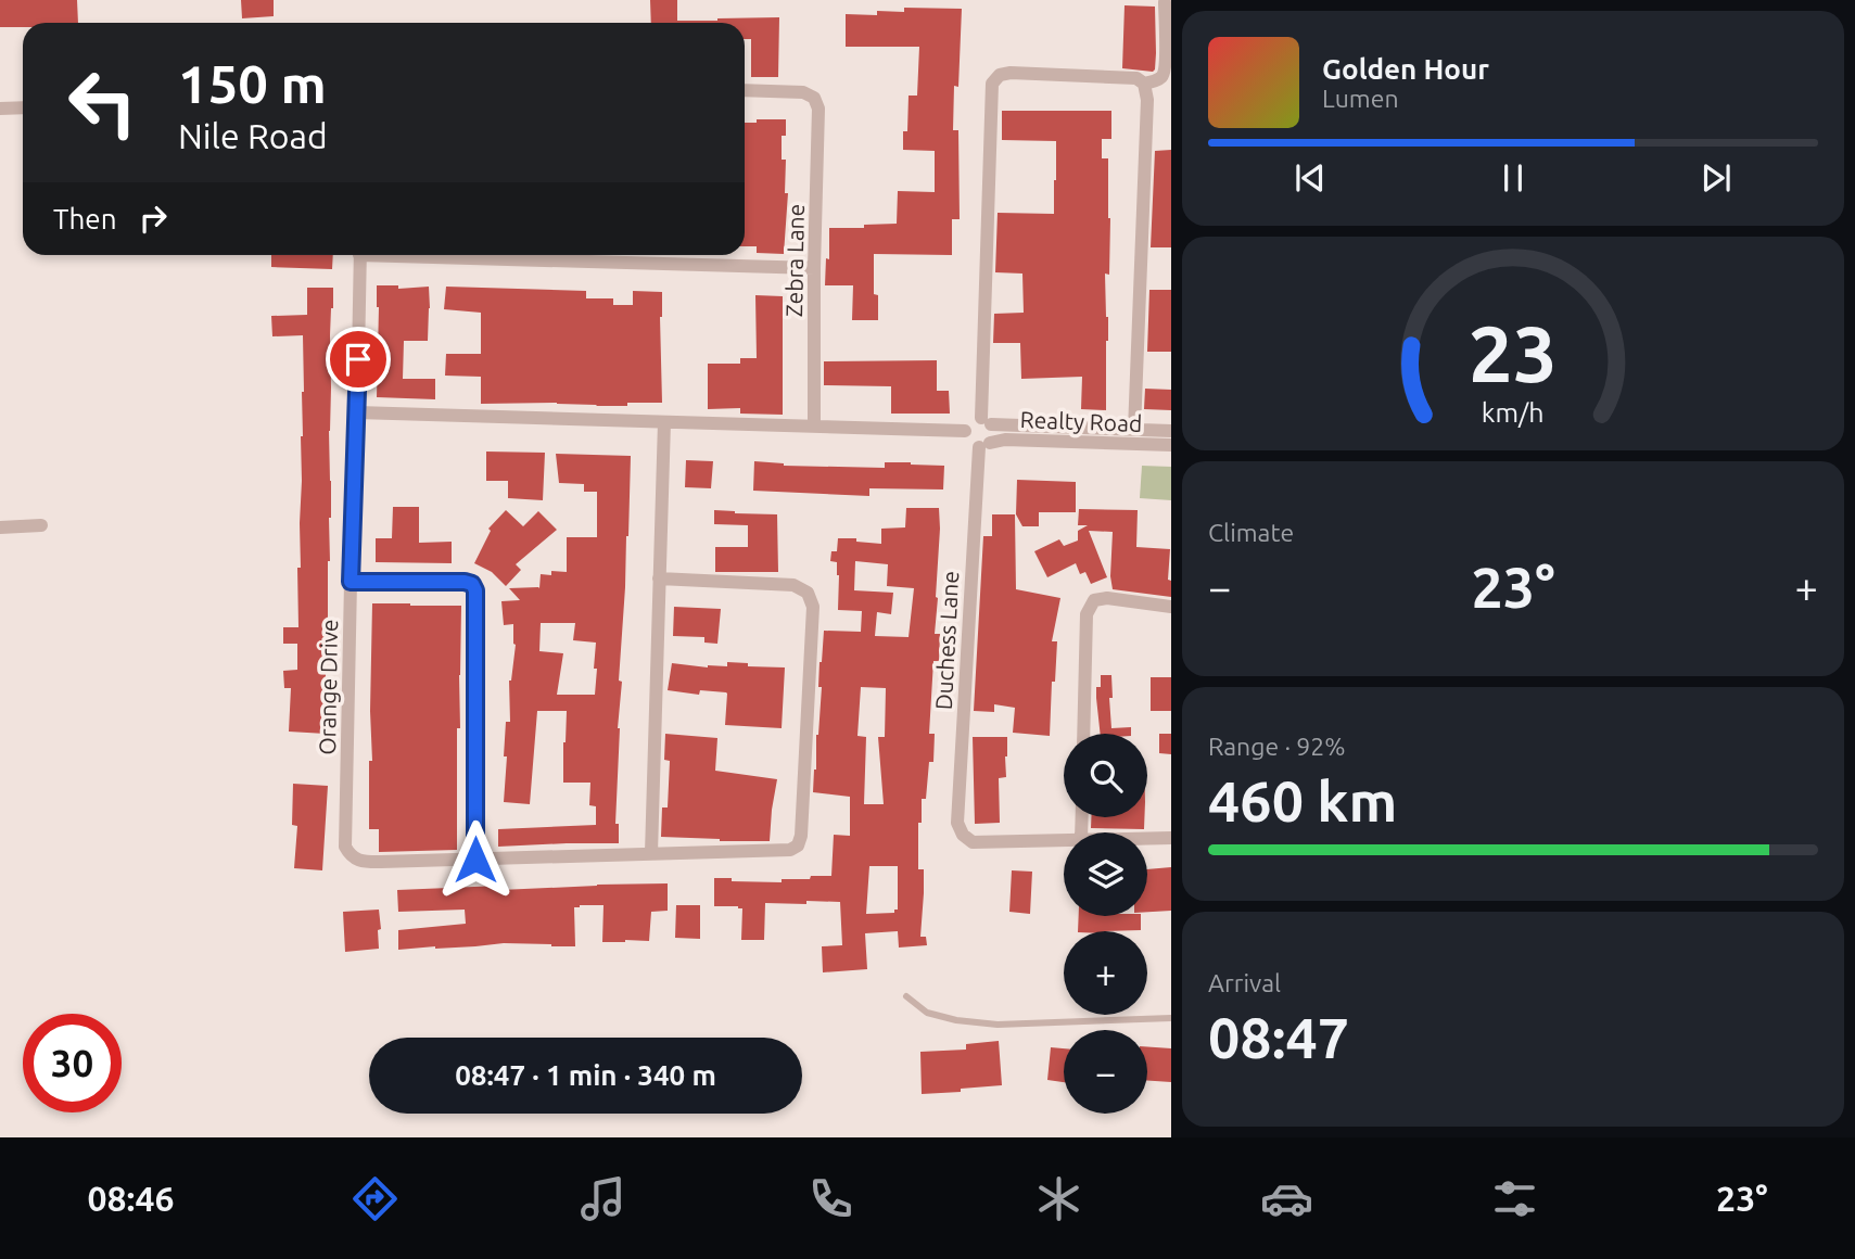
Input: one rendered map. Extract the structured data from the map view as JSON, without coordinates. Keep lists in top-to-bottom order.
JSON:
{
  "streets": {
    "street": [
      "Zebra Lane",
      "Realty Road",
      "Duchess Lane",
      "Orange Drive"
    ]
  },
  "crossings": [
    ["Realty Road", "Duchess Lane"]
  ],
  "page": {
    "turn": ["150 m", "Nile Road"],
    "song": ["Golden Hour", "Lumen"],
    "then": "Then",
    "tile": [
      "Climate",
      ["Range · 92%", "460 km"],
      ["Arrival", "08:47"]
    ],
    "heat": ["−", "23°", "+"],
    "map_buttons": ["+", "−"],
    "limit": "30",
    "trip": "08:47 · 1 min · 340 m",
    "tabs": ["08:46", "23°"],
    "gauge": ["23", "km/h"]
  }
}
